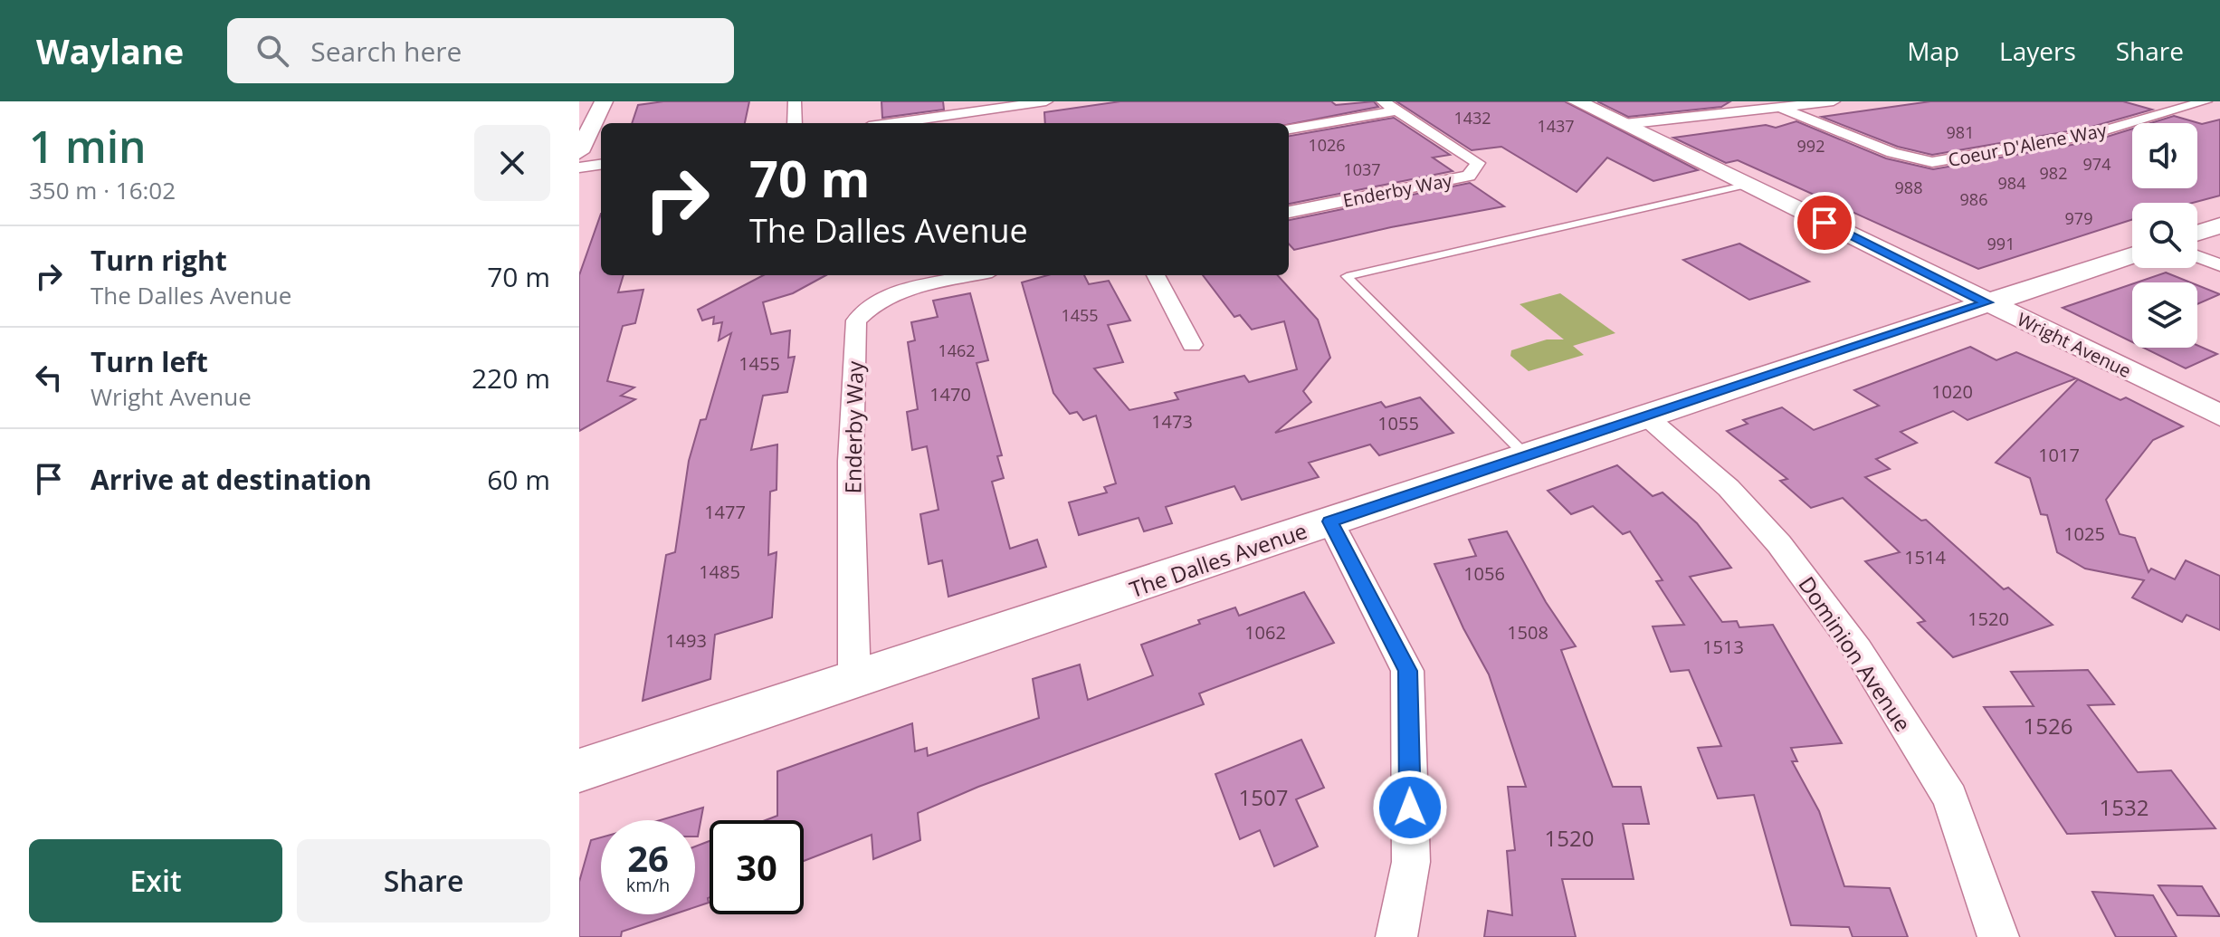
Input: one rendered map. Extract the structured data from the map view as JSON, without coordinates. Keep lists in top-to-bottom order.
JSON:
{
  "streets": {
    "street": [
      "Coeur D'Alene Way",
      "Enderby Way",
      "Wright Avenue",
      "The Dalles Avenue",
      "Dominion Avenue"
    ]
  },
  "crossings": [
    ["Enderby Way", "The Dalles Avenue"],
    ["Wright Avenue", "The Dalles Avenue"],
    ["The Dalles Avenue", "Dominion Avenue"]
  ],
  "house_numbers": [
    "1432",
    "1437",
    "981",
    "1026",
    "992",
    "974",
    "1037",
    "982",
    "984",
    "988",
    "986",
    "979",
    "991",
    "1455",
    "1462",
    "1455",
    "1020",
    "1470",
    "1473",
    "1055",
    "1017",
    "1477",
    "1025",
    "1514",
    "1485",
    "1056",
    "1520",
    "1062",
    "1508",
    "1493",
    "1513",
    "1526",
    "1507",
    "1532",
    "1520"
  ],
  "page": {
    "header": "Waylane",
    "search": "Search here",
    "nav": ["Map", "Layers", "Share"],
    "heading": ["1 min", "350 m · 16:02"],
    "turn": ["70 m", "The Dalles Avenue"],
    "list": [
      {
        "name": "Turn right",
        "note": "The Dalles Avenue",
        "value": "70 m"
      },
      {
        "name": "Turn left",
        "note": "Wright Avenue",
        "value": "220 m"
      },
      {
        "name": "Arrive at destination",
        "value": "60 m"
      }
    ],
    "speed": "26 km/h",
    "limit": "30",
    "buttons": ["Exit", "Share"]
  }
}
